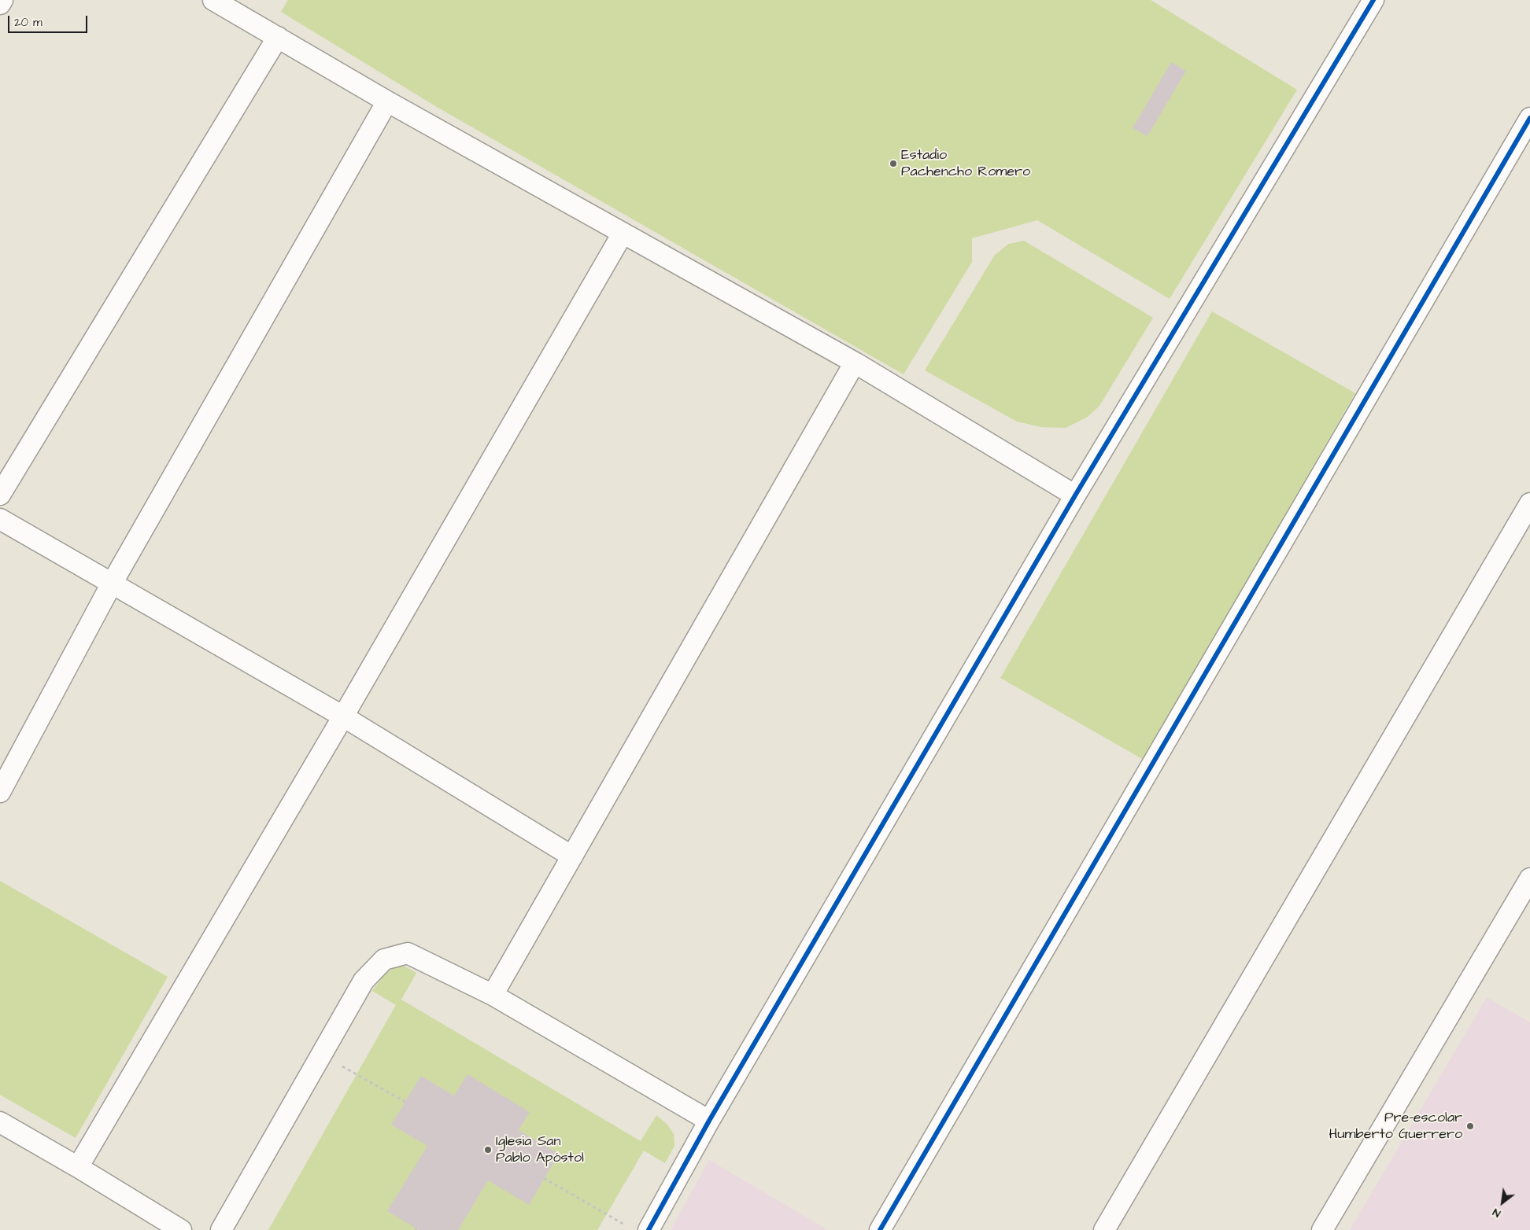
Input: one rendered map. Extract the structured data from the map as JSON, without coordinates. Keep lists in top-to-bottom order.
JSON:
{
  "places": ["Estadio Pachencho Romero", "Pre-escolar Humberto Guerrero", "Iglesia San Pablo Apóstol"],
  "scale_bar": "20 m",
  "north": "bottom left"
}
